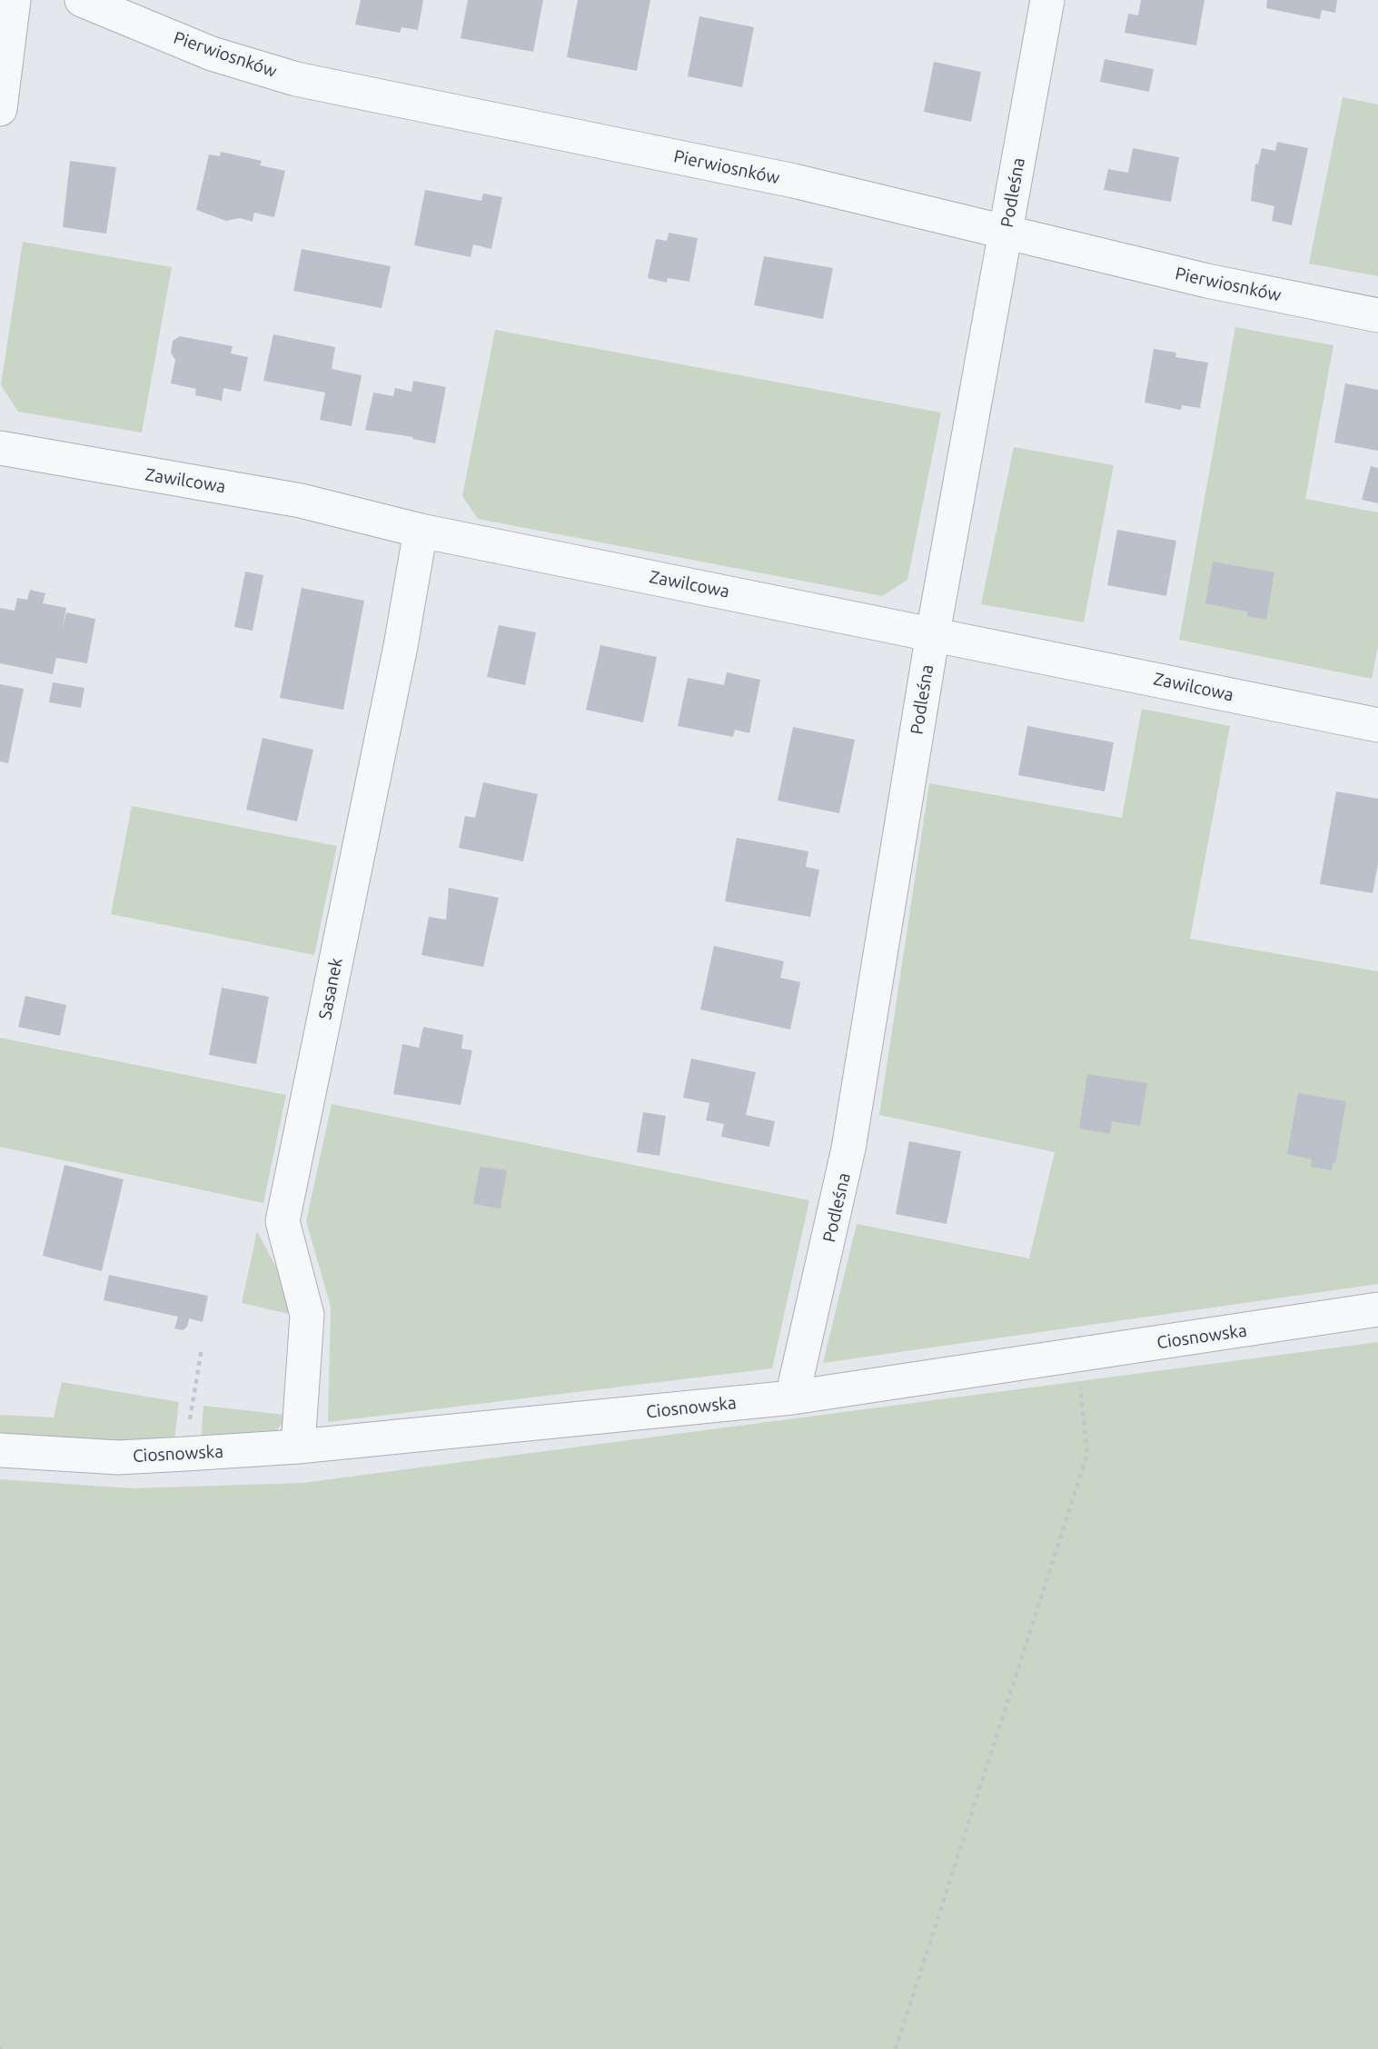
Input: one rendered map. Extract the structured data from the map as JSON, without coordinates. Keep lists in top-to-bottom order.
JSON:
{
  "streets": {
    "street": [
      "Pierwiosnków",
      "Podleśna",
      "Zawilcowa",
      "Sasanek",
      "Ciosnowska"
    ]
  },
  "crossings": [
    ["Pierwiosnków", "Podleśna"],
    ["Podleśna", "Zawilcowa"],
    ["Podleśna", "Ciosnowska"],
    ["Zawilcowa", "Sasanek"],
    ["Sasanek", "Ciosnowska"]
  ]
}
